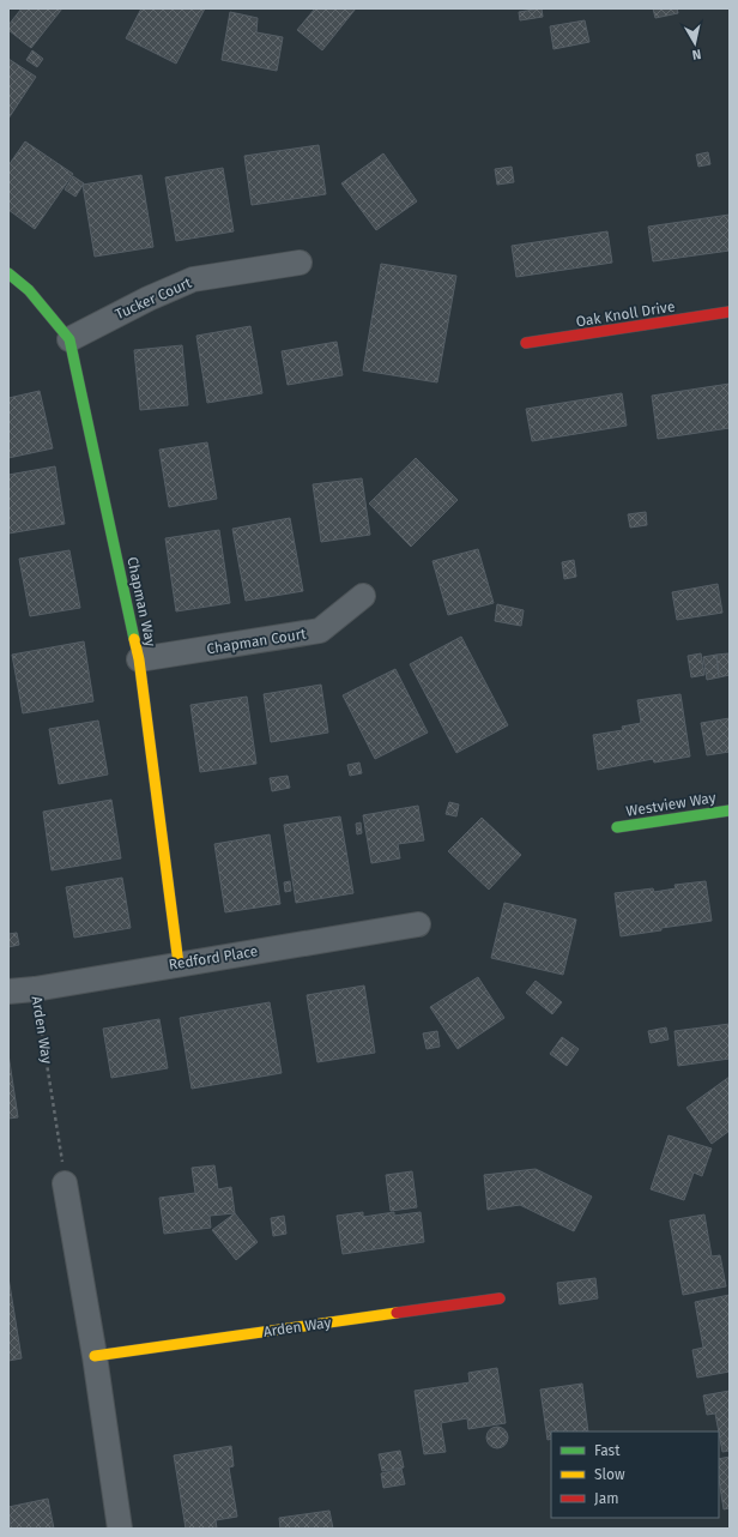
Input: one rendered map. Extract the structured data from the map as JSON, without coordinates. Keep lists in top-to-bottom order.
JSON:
{
  "streets": {
    "street": [
      "Tucker Court",
      "Oak Knoll Drive",
      "Chapman Way",
      "Chapman Court",
      "Westview Way",
      "Redford Place",
      "Arden Way"
    ]
  },
  "crossings": [
    ["Tucker Court", "Chapman Way"],
    ["Chapman Way", "Chapman Court"],
    ["Chapman Way", "Redford Place"],
    ["Redford Place", "Arden Way"]
  ],
  "legend": ["Fast", "Slow", "Jam"],
  "north": "bottom"
}
